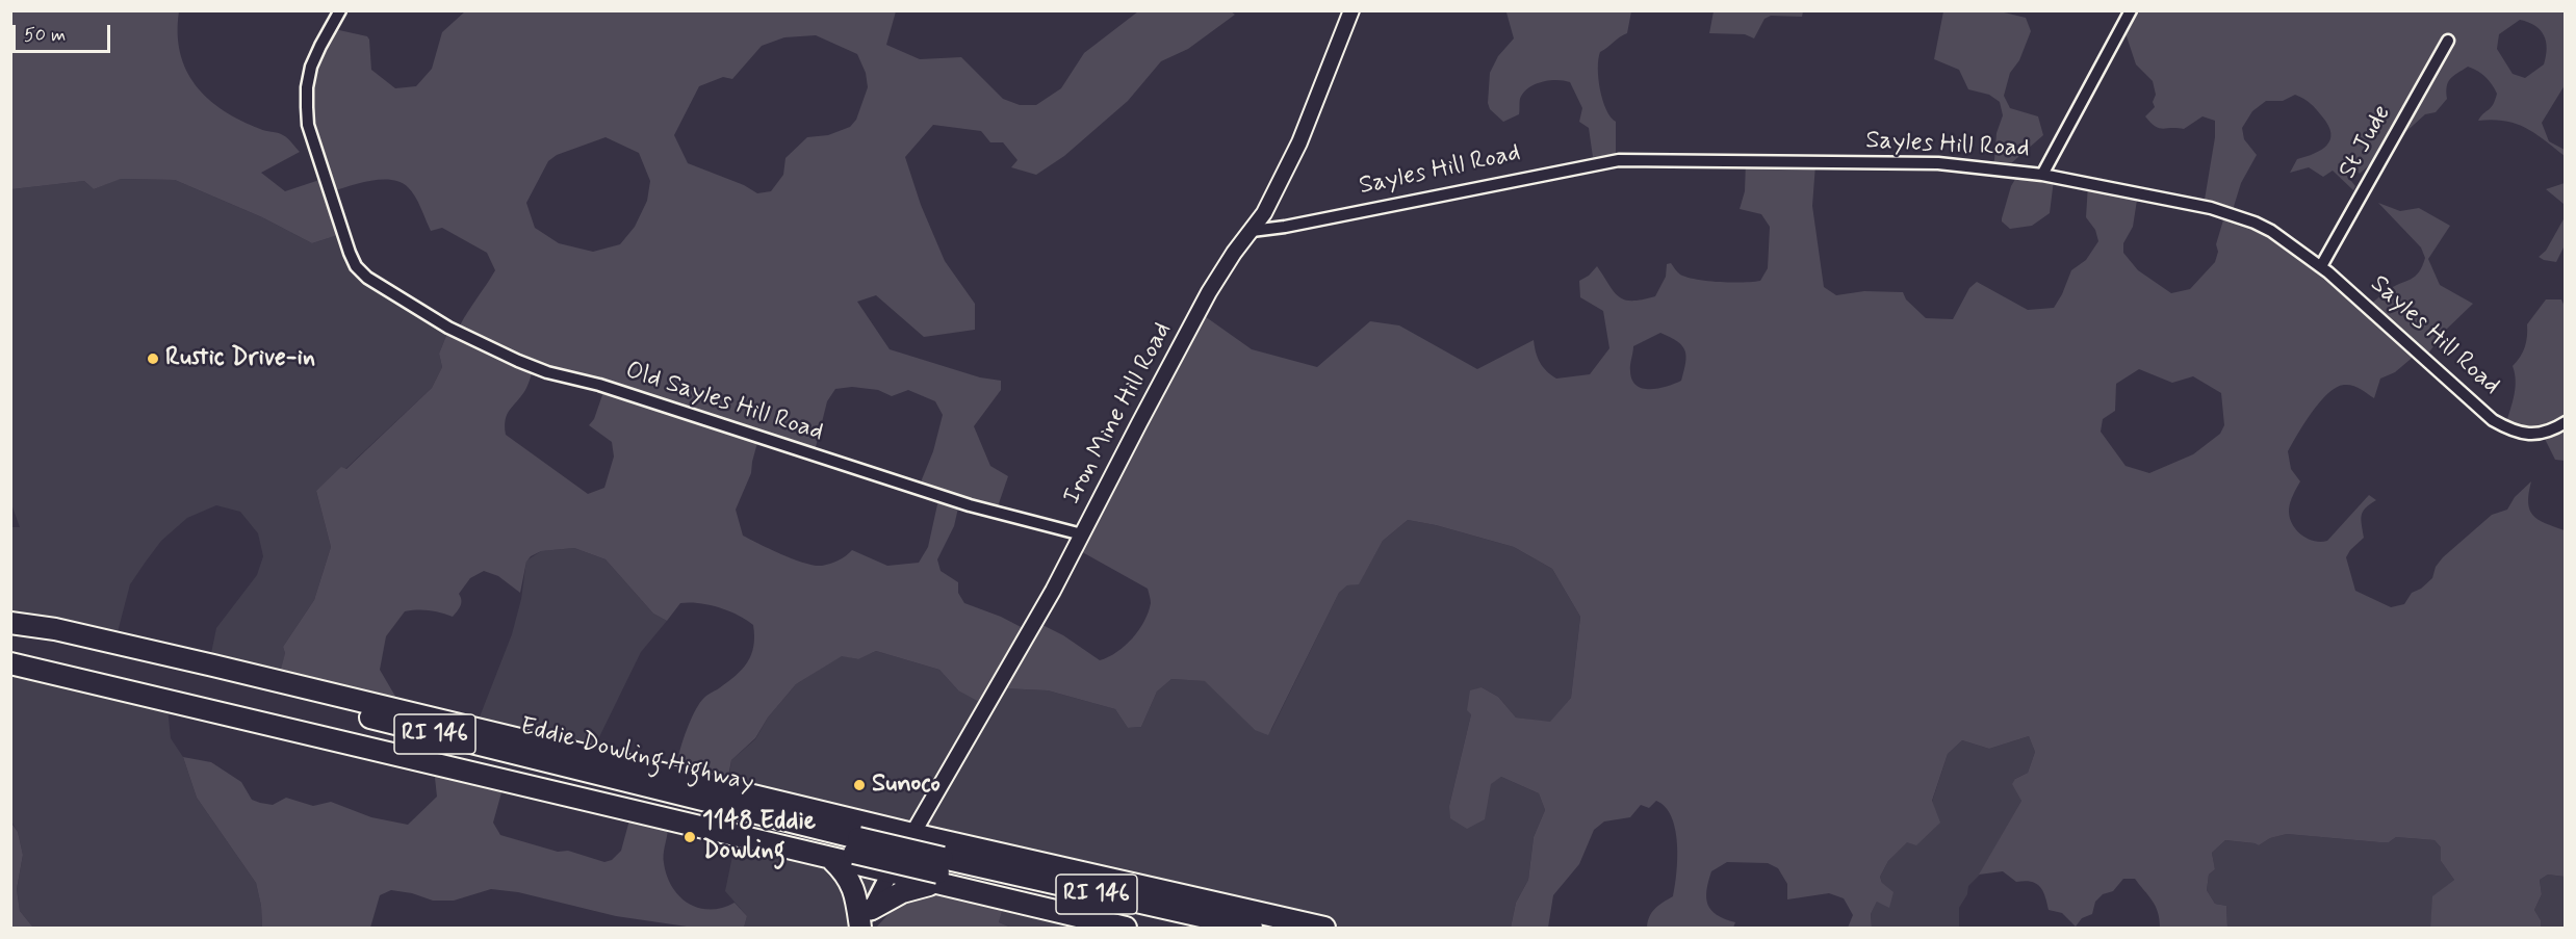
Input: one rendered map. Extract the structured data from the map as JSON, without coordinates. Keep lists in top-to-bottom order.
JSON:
{
  "streets": {
    "highway": ["RI 146", "Eddie Dowling Highway"],
    "street": [
      "St Jude",
      "Sayles Hill Road",
      "Old Sayles Hill Road",
      "Iron Mine Hill Road"
    ]
  },
  "crossings": [
    ["St Jude", "Sayles Hill Road"],
    ["Sayles Hill Road", "Iron Mine Hill Road"],
    ["Old Sayles Hill Road", "Iron Mine Hill Road"]
  ],
  "places": ["Rustic Drive-in", "Sunoco", "1148 Eddie Dowling"],
  "scale_bar": "50 m"
}
